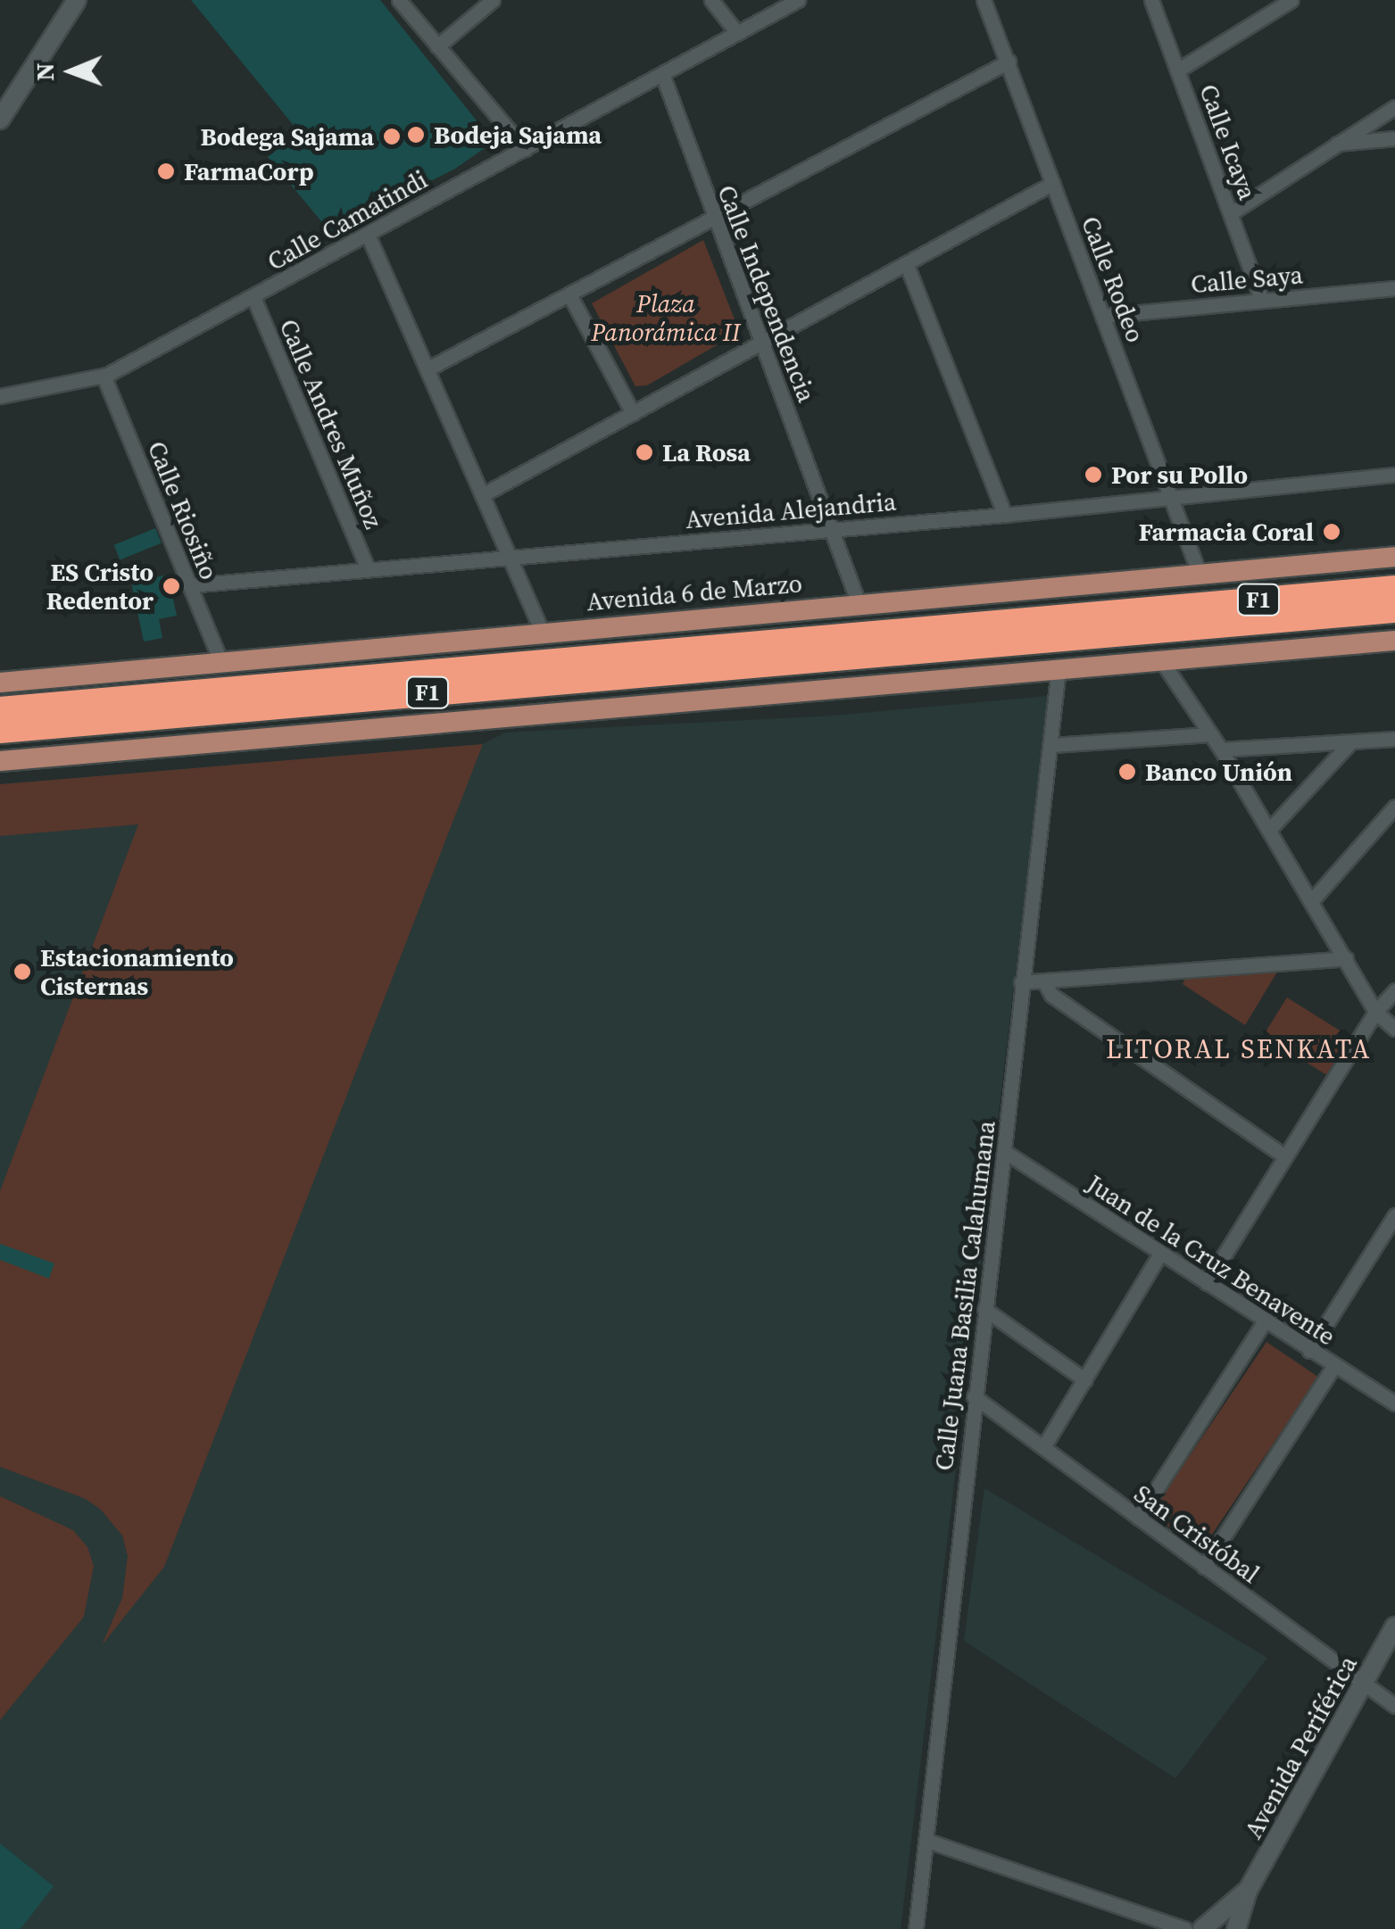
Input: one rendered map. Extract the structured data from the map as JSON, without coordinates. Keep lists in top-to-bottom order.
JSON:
{
  "streets": {
    "highway": ["F1"],
    "main road": ["Avenida 6 de Marzo"],
    "street": [
      "Calle Icaya",
      "Calle Camatindi",
      "Calle Rodeo",
      "Calle Saya",
      "Calle Independencia",
      "Calle Andres Muñoz",
      "Calle Riosiño",
      "Avenida Alejandria",
      "Juan de la Cruz Benavente",
      "Calle Juana Basilia Calahumana",
      "San Cristóbal",
      "Avenida Periférica"
    ]
  },
  "crossings": [
    ["Calle Icaya", "Calle Saya"],
    ["Calle Camatindi", "Calle Independencia"],
    ["Calle Camatindi", "Calle Andres Muñoz"],
    ["Calle Camatindi", "Calle Riosiño"],
    ["Calle Rodeo", "Calle Saya"],
    ["Calle Rodeo", "Avenida Alejandria"],
    ["Calle Rodeo", "Avenida 6 de Marzo"],
    ["Calle Independencia", "Avenida Alejandria"],
    ["Calle Independencia", "Avenida 6 de Marzo"],
    ["Calle Andres Muñoz", "Avenida Alejandria"],
    ["Calle Riosiño", "Avenida Alejandria"],
    ["Calle Riosiño", "Avenida 6 de Marzo"],
    ["Juan de la Cruz Benavente", "Calle Juana Basilia Calahumana"],
    ["Calle Juana Basilia Calahumana", "San Cristóbal"],
    ["San Cristóbal", "Avenida Periférica"]
  ],
  "districts": ["LITORAL SENKATA"],
  "parks": ["Plaza Panorámica II"],
  "places": [
    "Bodeja Sajama",
    "Bodega Sajama",
    "FarmaCorp",
    "La Rosa",
    "Por su Pollo",
    "Farmacia Coral",
    "ES Cristo Redentor",
    "Banco Unión",
    "Estacionamiento Cisternas"
  ],
  "north": "left"
}
